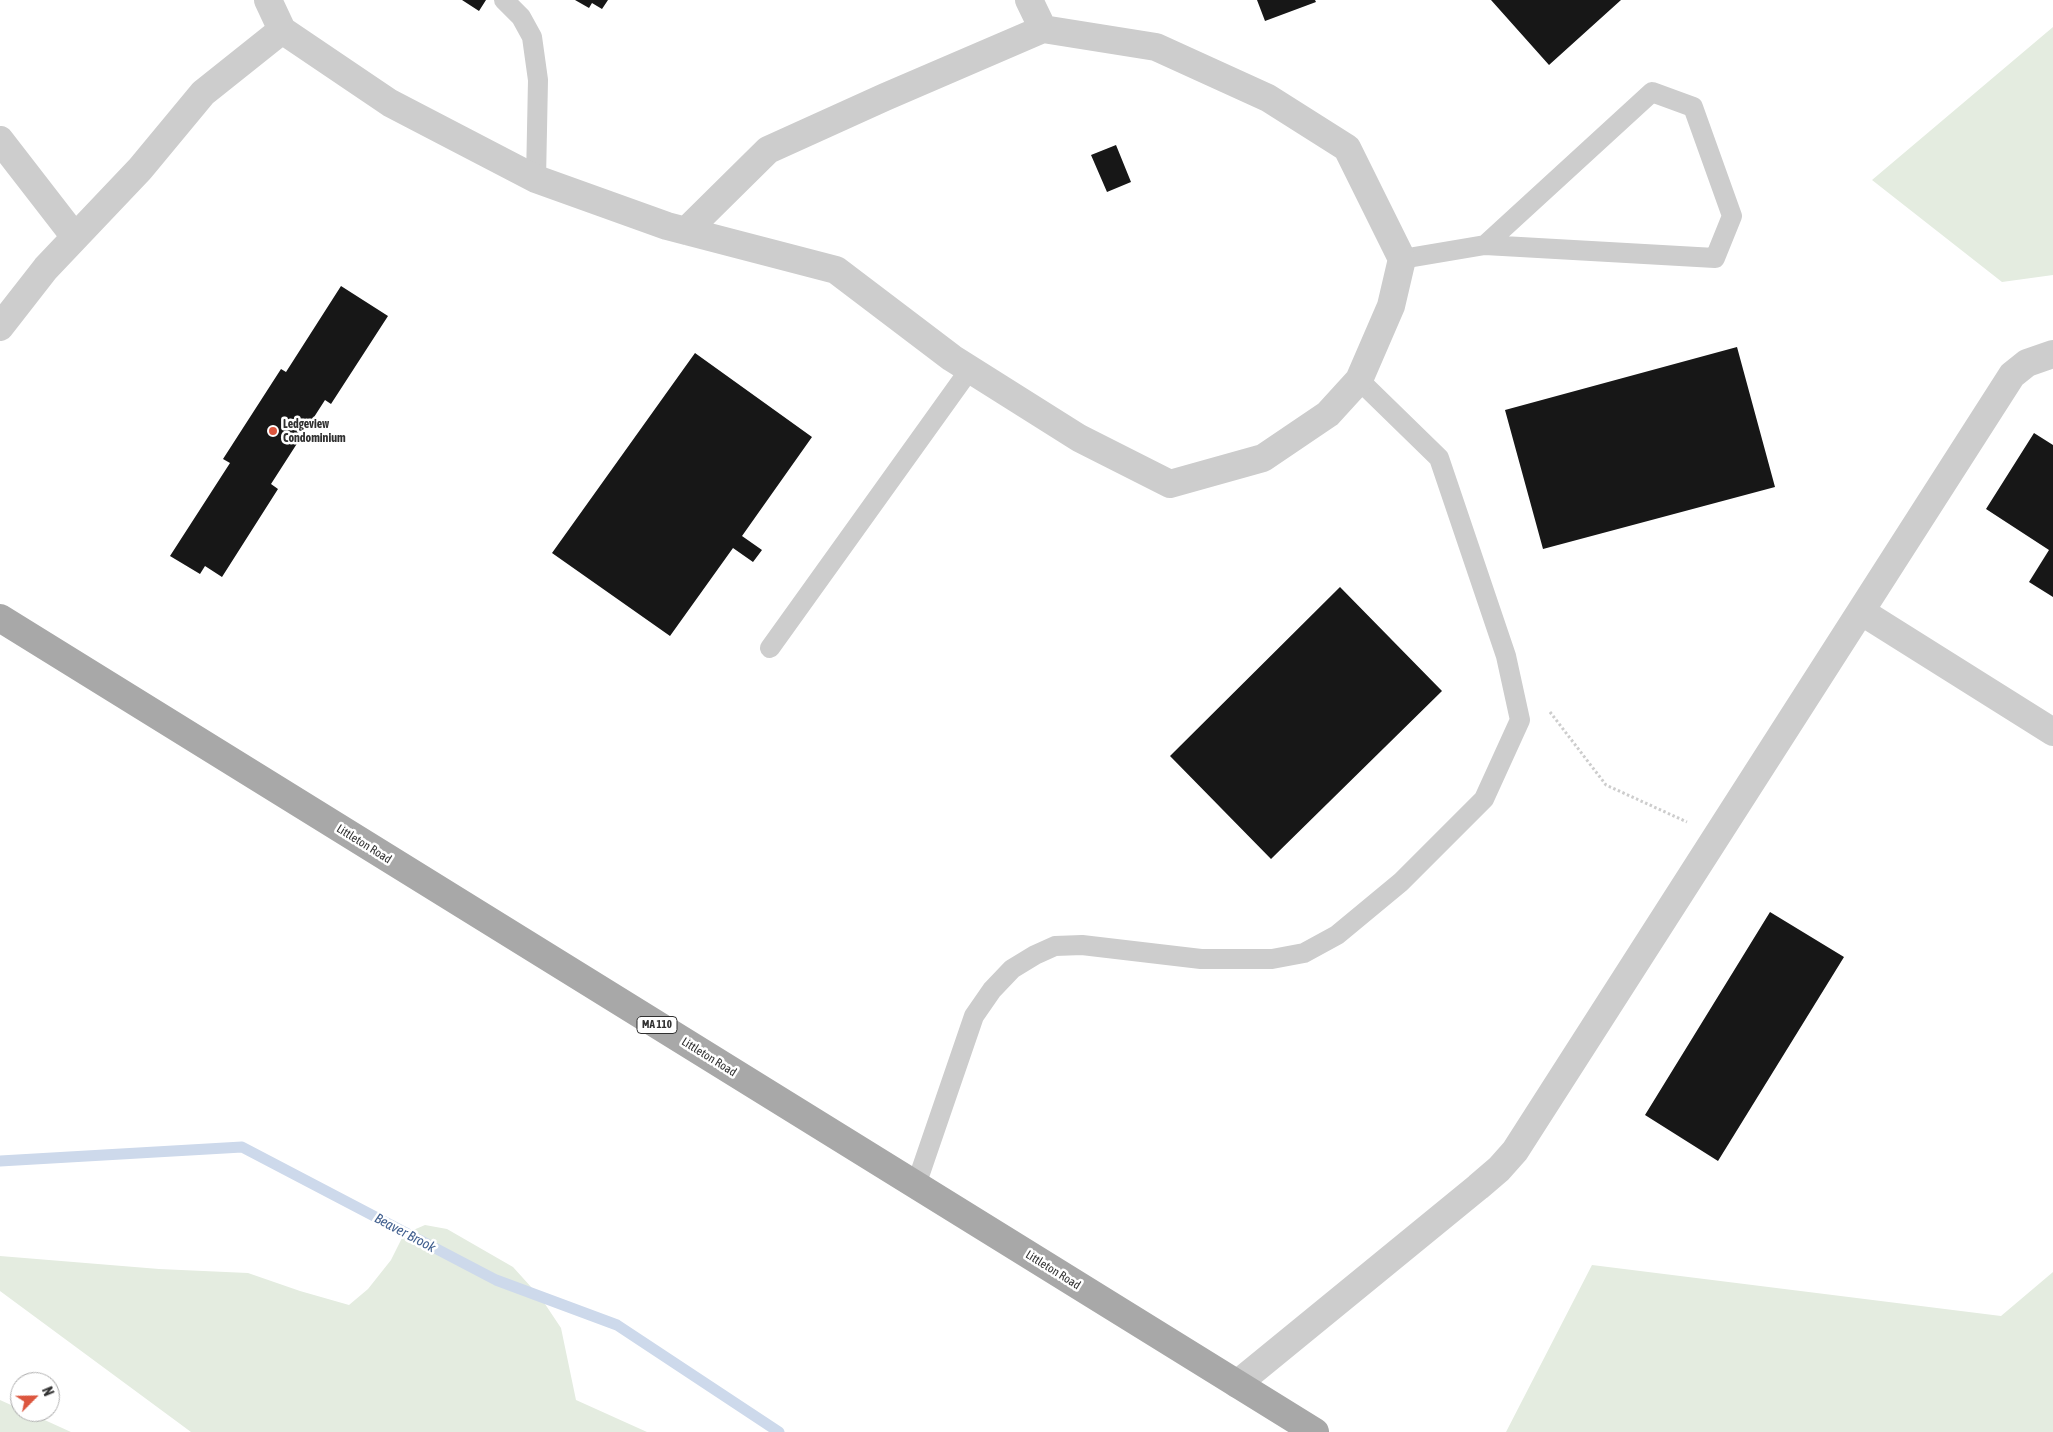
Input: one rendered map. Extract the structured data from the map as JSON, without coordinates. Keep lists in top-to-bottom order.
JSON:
{
  "streets": {
    "main road": ["Littleton Road", "MA 110"]
  },
  "water": ["Beaver Brook"],
  "places": ["Ledgeview Condominium"],
  "north": "top right"
}
